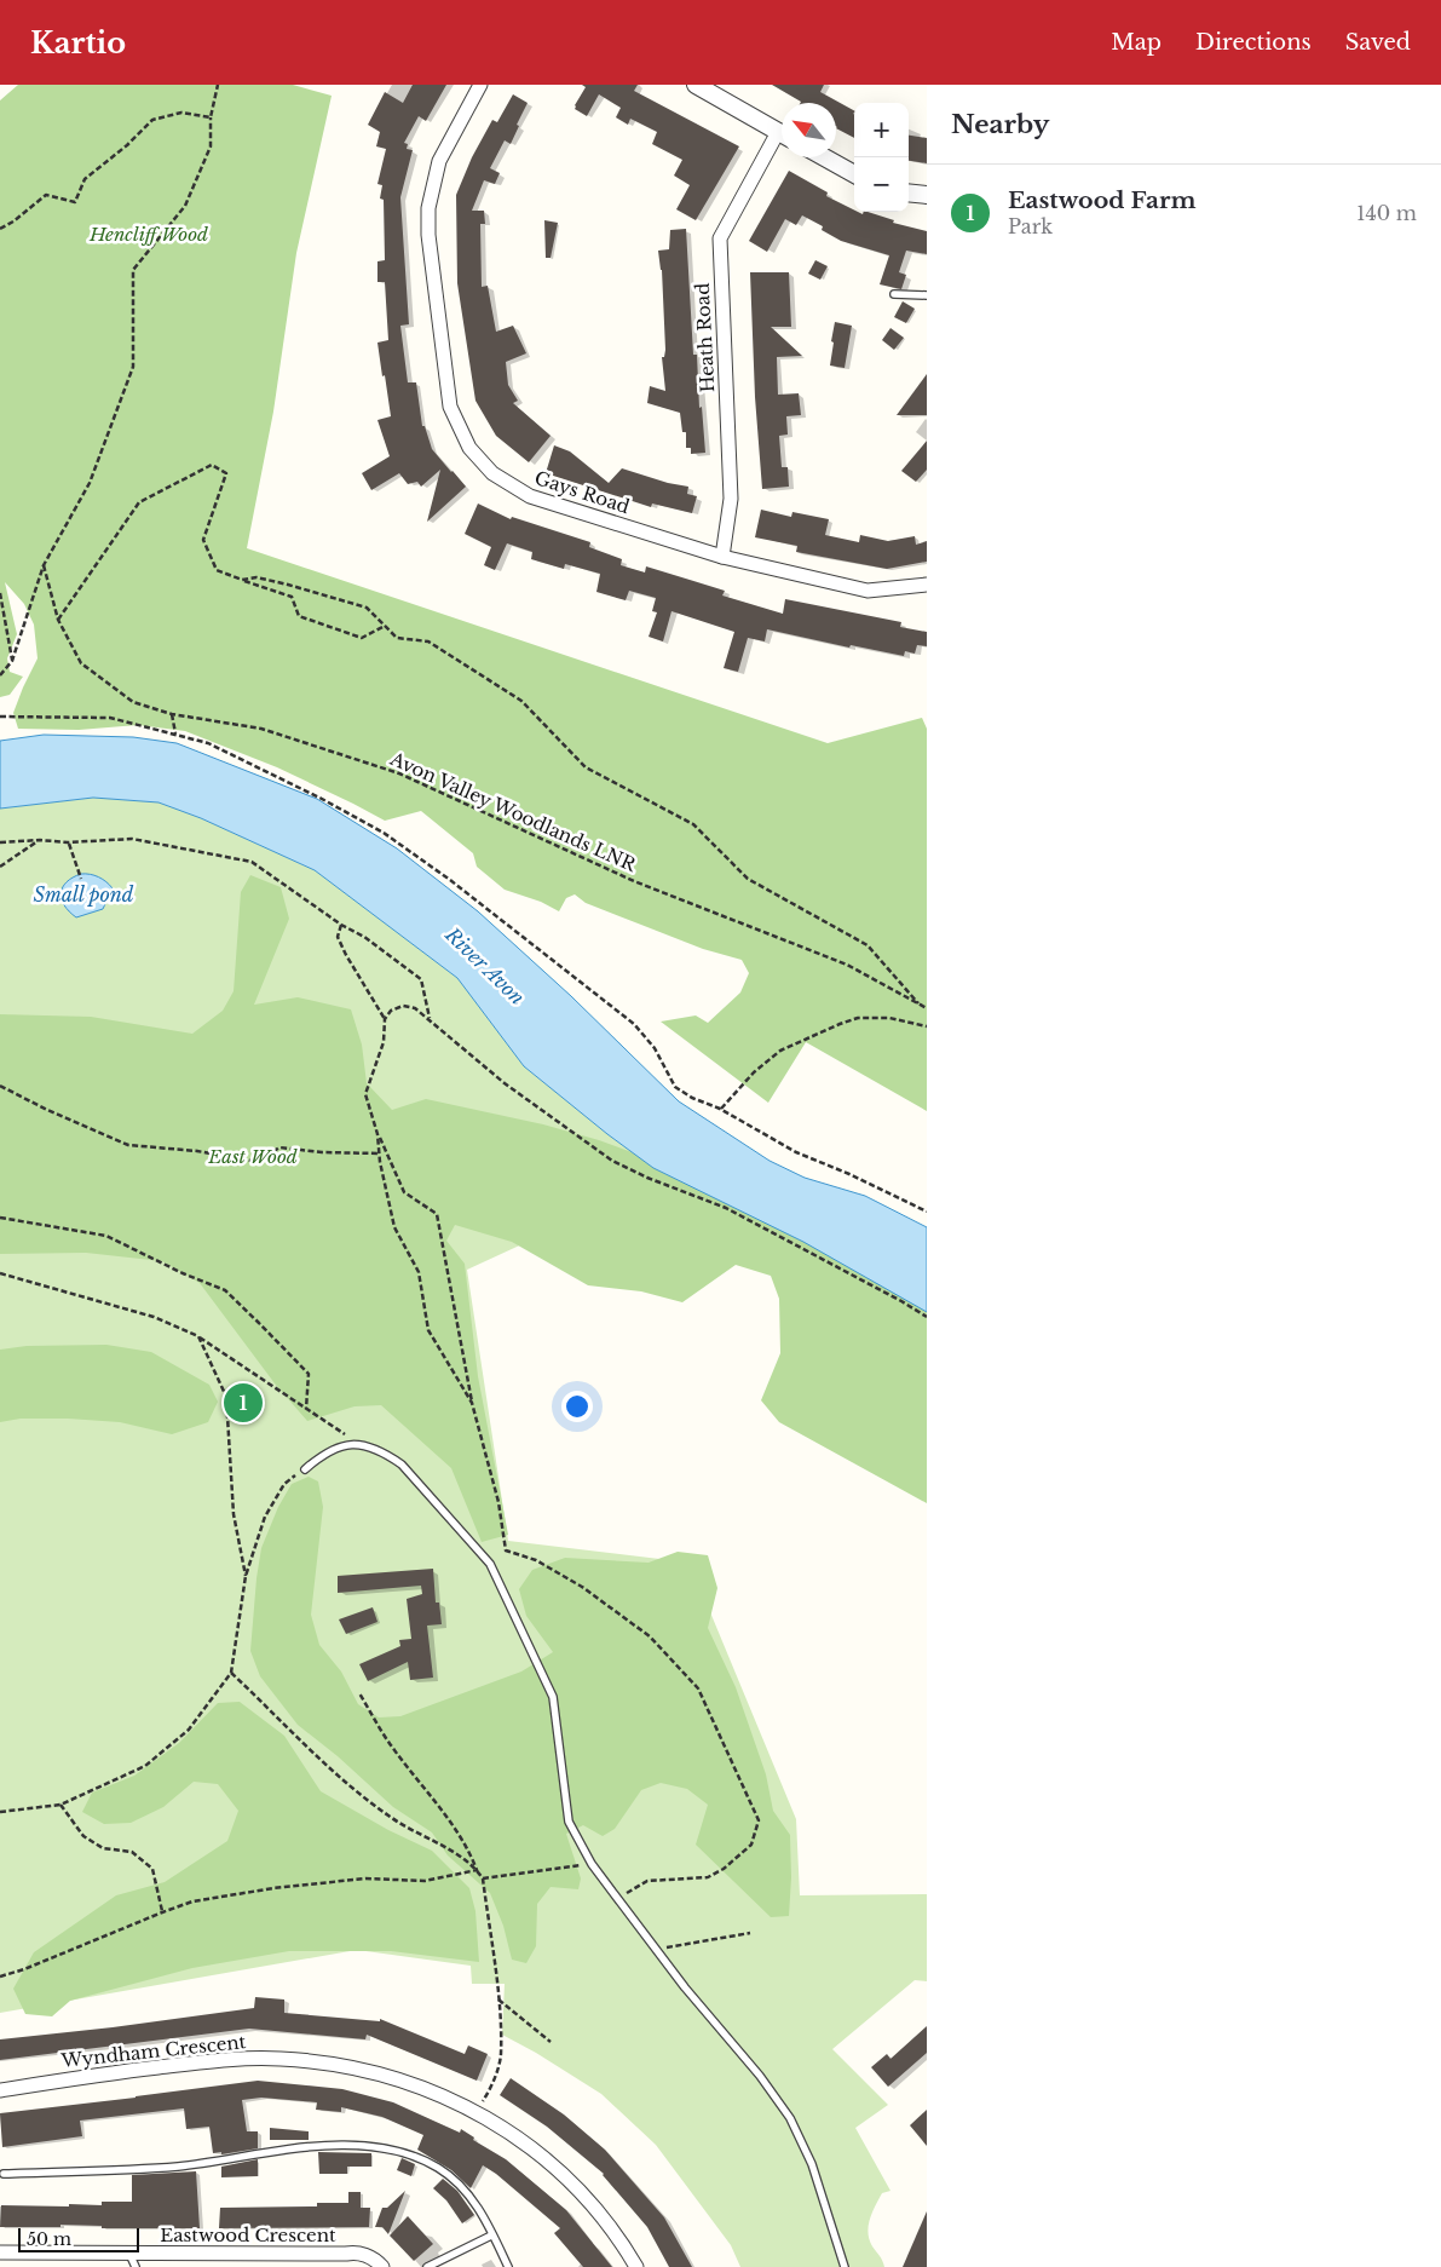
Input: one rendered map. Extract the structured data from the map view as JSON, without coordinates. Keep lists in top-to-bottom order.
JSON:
{
  "streets": {
    "street": [
      "Heath Road",
      "Gays Road",
      "Wyndham Crescent",
      "Eastwood Crescent"
    ],
    "path": ["Avon Valley Woodlands LNR"]
  },
  "crossings": [
    ["Heath Road", "Gays Road"]
  ],
  "water": ["Small pond", "River Avon"],
  "parks": ["Hencliff Wood", "East Wood"],
  "scale_bar": "50 m",
  "north": "top left",
  "page": {
    "header": "Kartio",
    "nav": ["Map", "Directions", "Saved"],
    "heading": "Nearby",
    "map_buttons": ["+", "−"],
    "list": [
      {
        "mark": "1",
        "name": "Eastwood Farm",
        "note": "Park",
        "value": "140 m"
      }
    ],
    "pins": "1",
    "scale": "50 m"
  }
}
